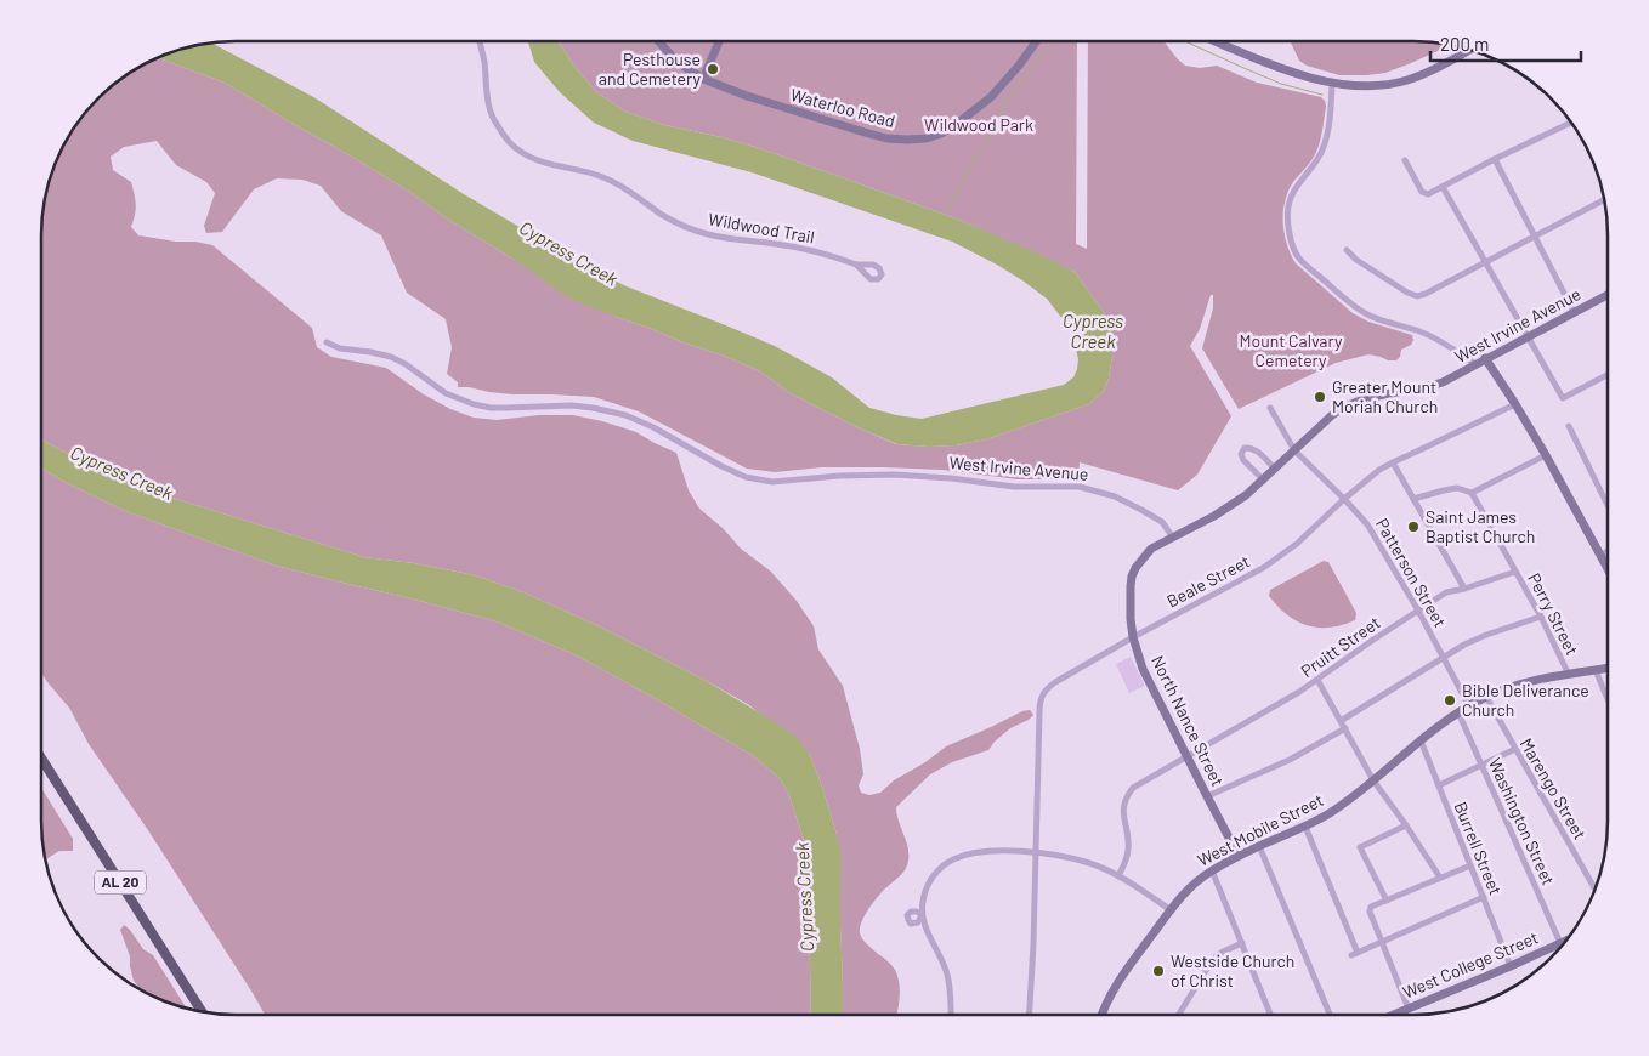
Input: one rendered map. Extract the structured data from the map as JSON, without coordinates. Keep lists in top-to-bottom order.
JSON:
{
  "streets": {
    "main road": ["AL 20"],
    "street": [
      "Waterloo Road",
      "Wildwood Trail",
      "West Irvine Avenue",
      "Patterson Street",
      "Beale Street",
      "Perry Street",
      "Pruitt Street",
      "North Nance Street",
      "Marengo Street",
      "Washington Street",
      "West Mobile Street",
      "Burrell Street",
      "West College Street"
    ]
  },
  "crossings": [
    ["West Irvine Avenue", "Patterson Street"],
    ["West Irvine Avenue", "North Nance Street"],
    ["Patterson Street", "Beale Street"],
    ["Patterson Street", "Pruitt Street"],
    ["Patterson Street", "West Mobile Street"],
    ["Beale Street", "North Nance Street"],
    ["Perry Street", "Pruitt Street"],
    ["Perry Street", "West Mobile Street"],
    ["Pruitt Street", "North Nance Street"],
    ["North Nance Street", "West Mobile Street"],
    ["Marengo Street", "West Mobile Street"],
    ["Washington Street", "West Mobile Street"],
    ["Washington Street", "West College Street"],
    ["West Mobile Street", "Burrell Street"],
    ["Burrell Street", "West College Street"]
  ],
  "water": ["Cypress Creek"],
  "parks": ["Wildwood Park", "Mount Calvary Cemetery"],
  "places": [
    "Pesthouse and Cemetery",
    "Greater Mount Moriah Church",
    "Saint James Baptist Church",
    "Bible Deliverance Church",
    "Westside Church of Christ"
  ],
  "scale_bar": "200 m"
}
